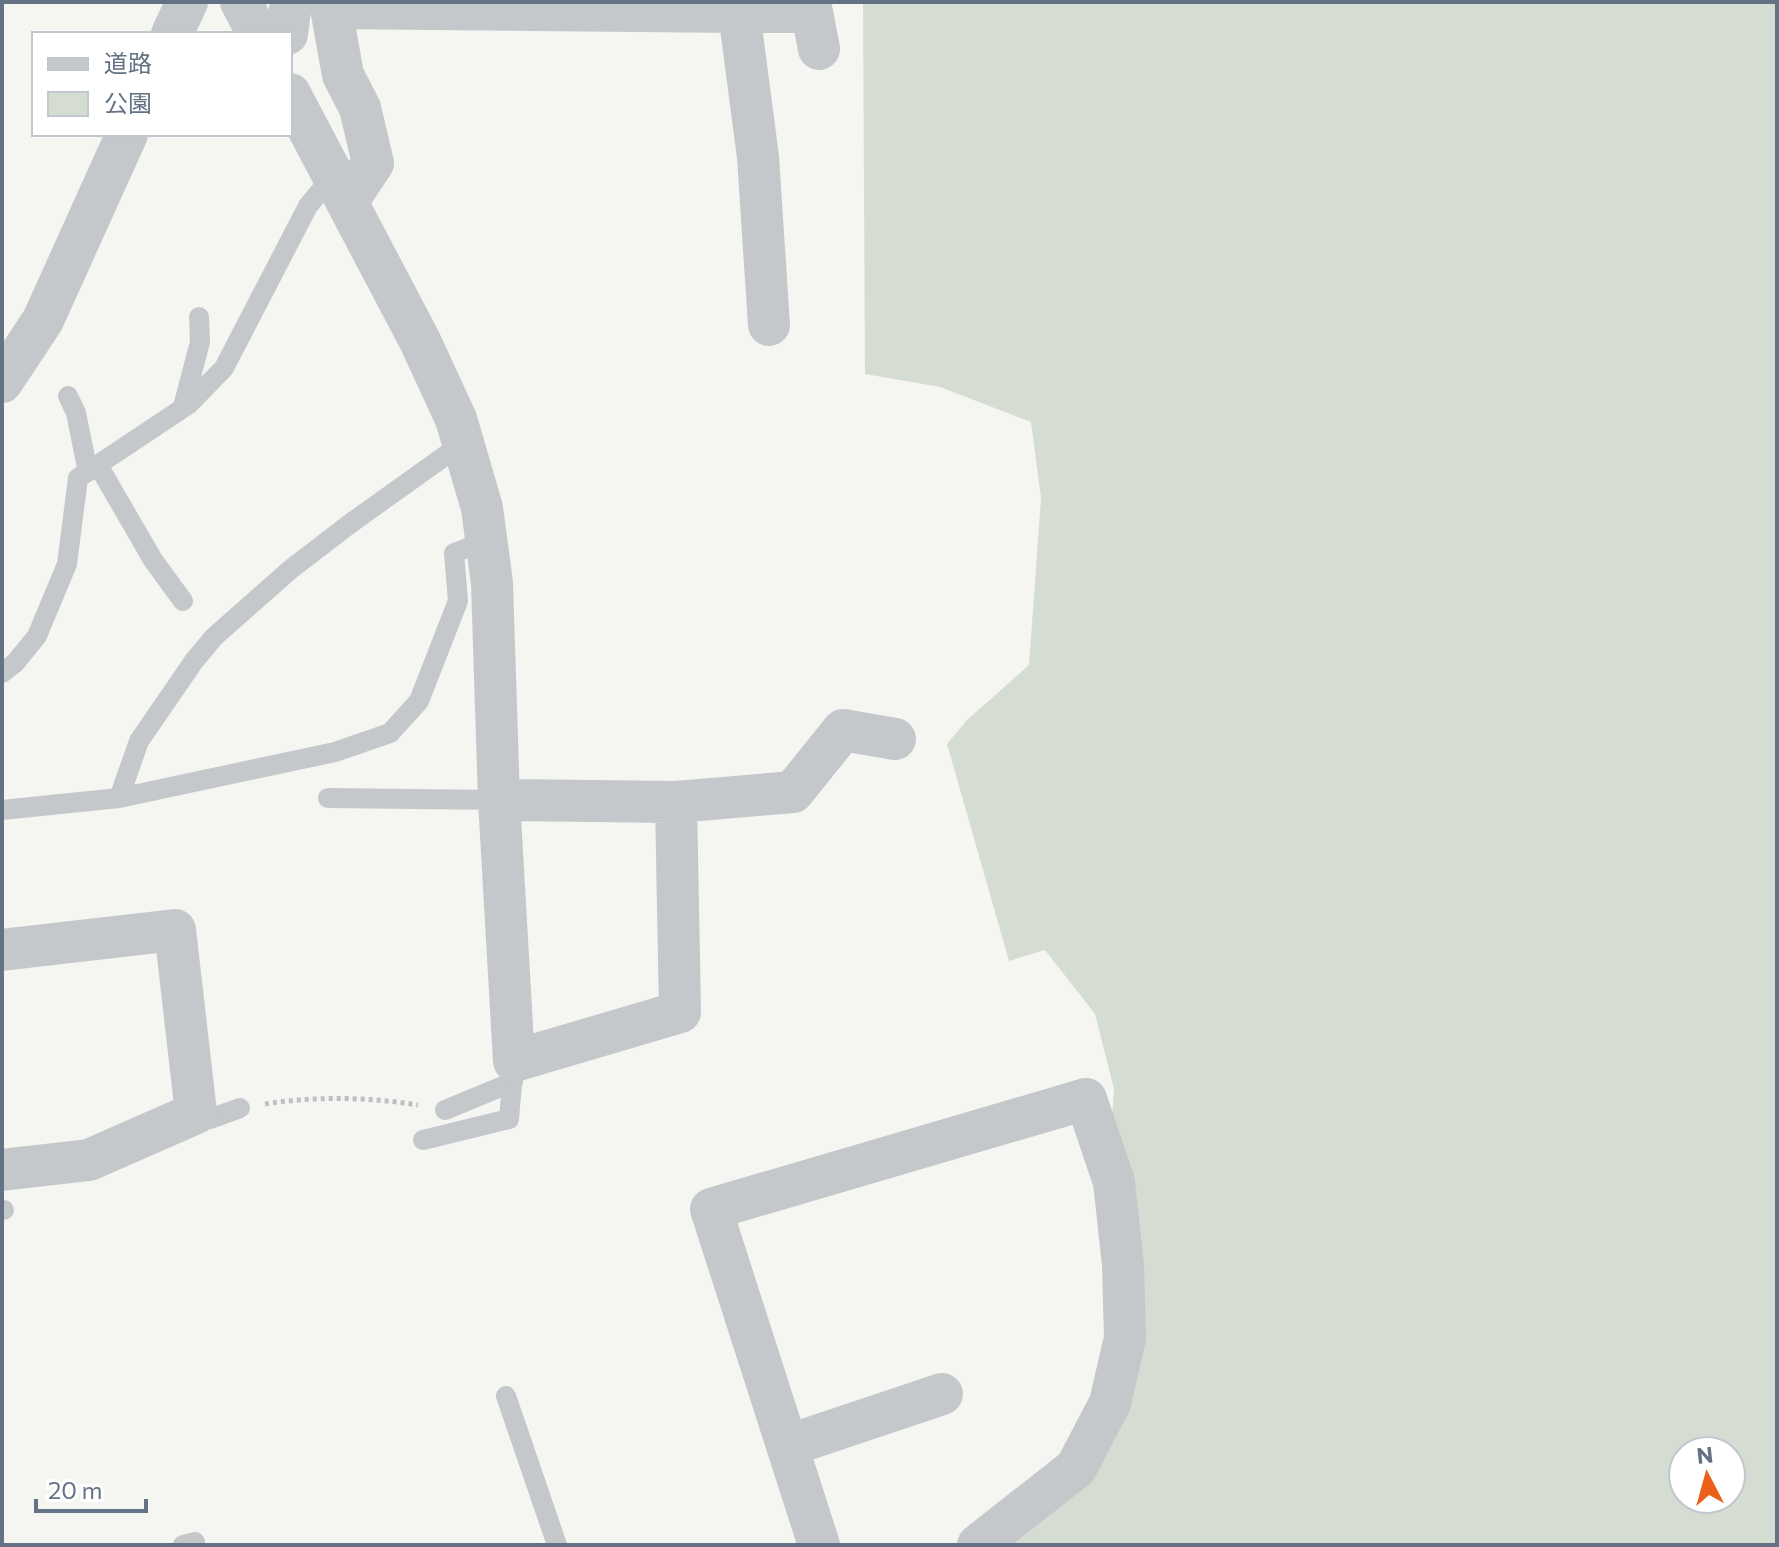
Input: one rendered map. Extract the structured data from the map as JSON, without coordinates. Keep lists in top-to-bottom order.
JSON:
{
  "legend": ["道路", "公園"],
  "scale_bar": "20 m",
  "north": "top"
}
